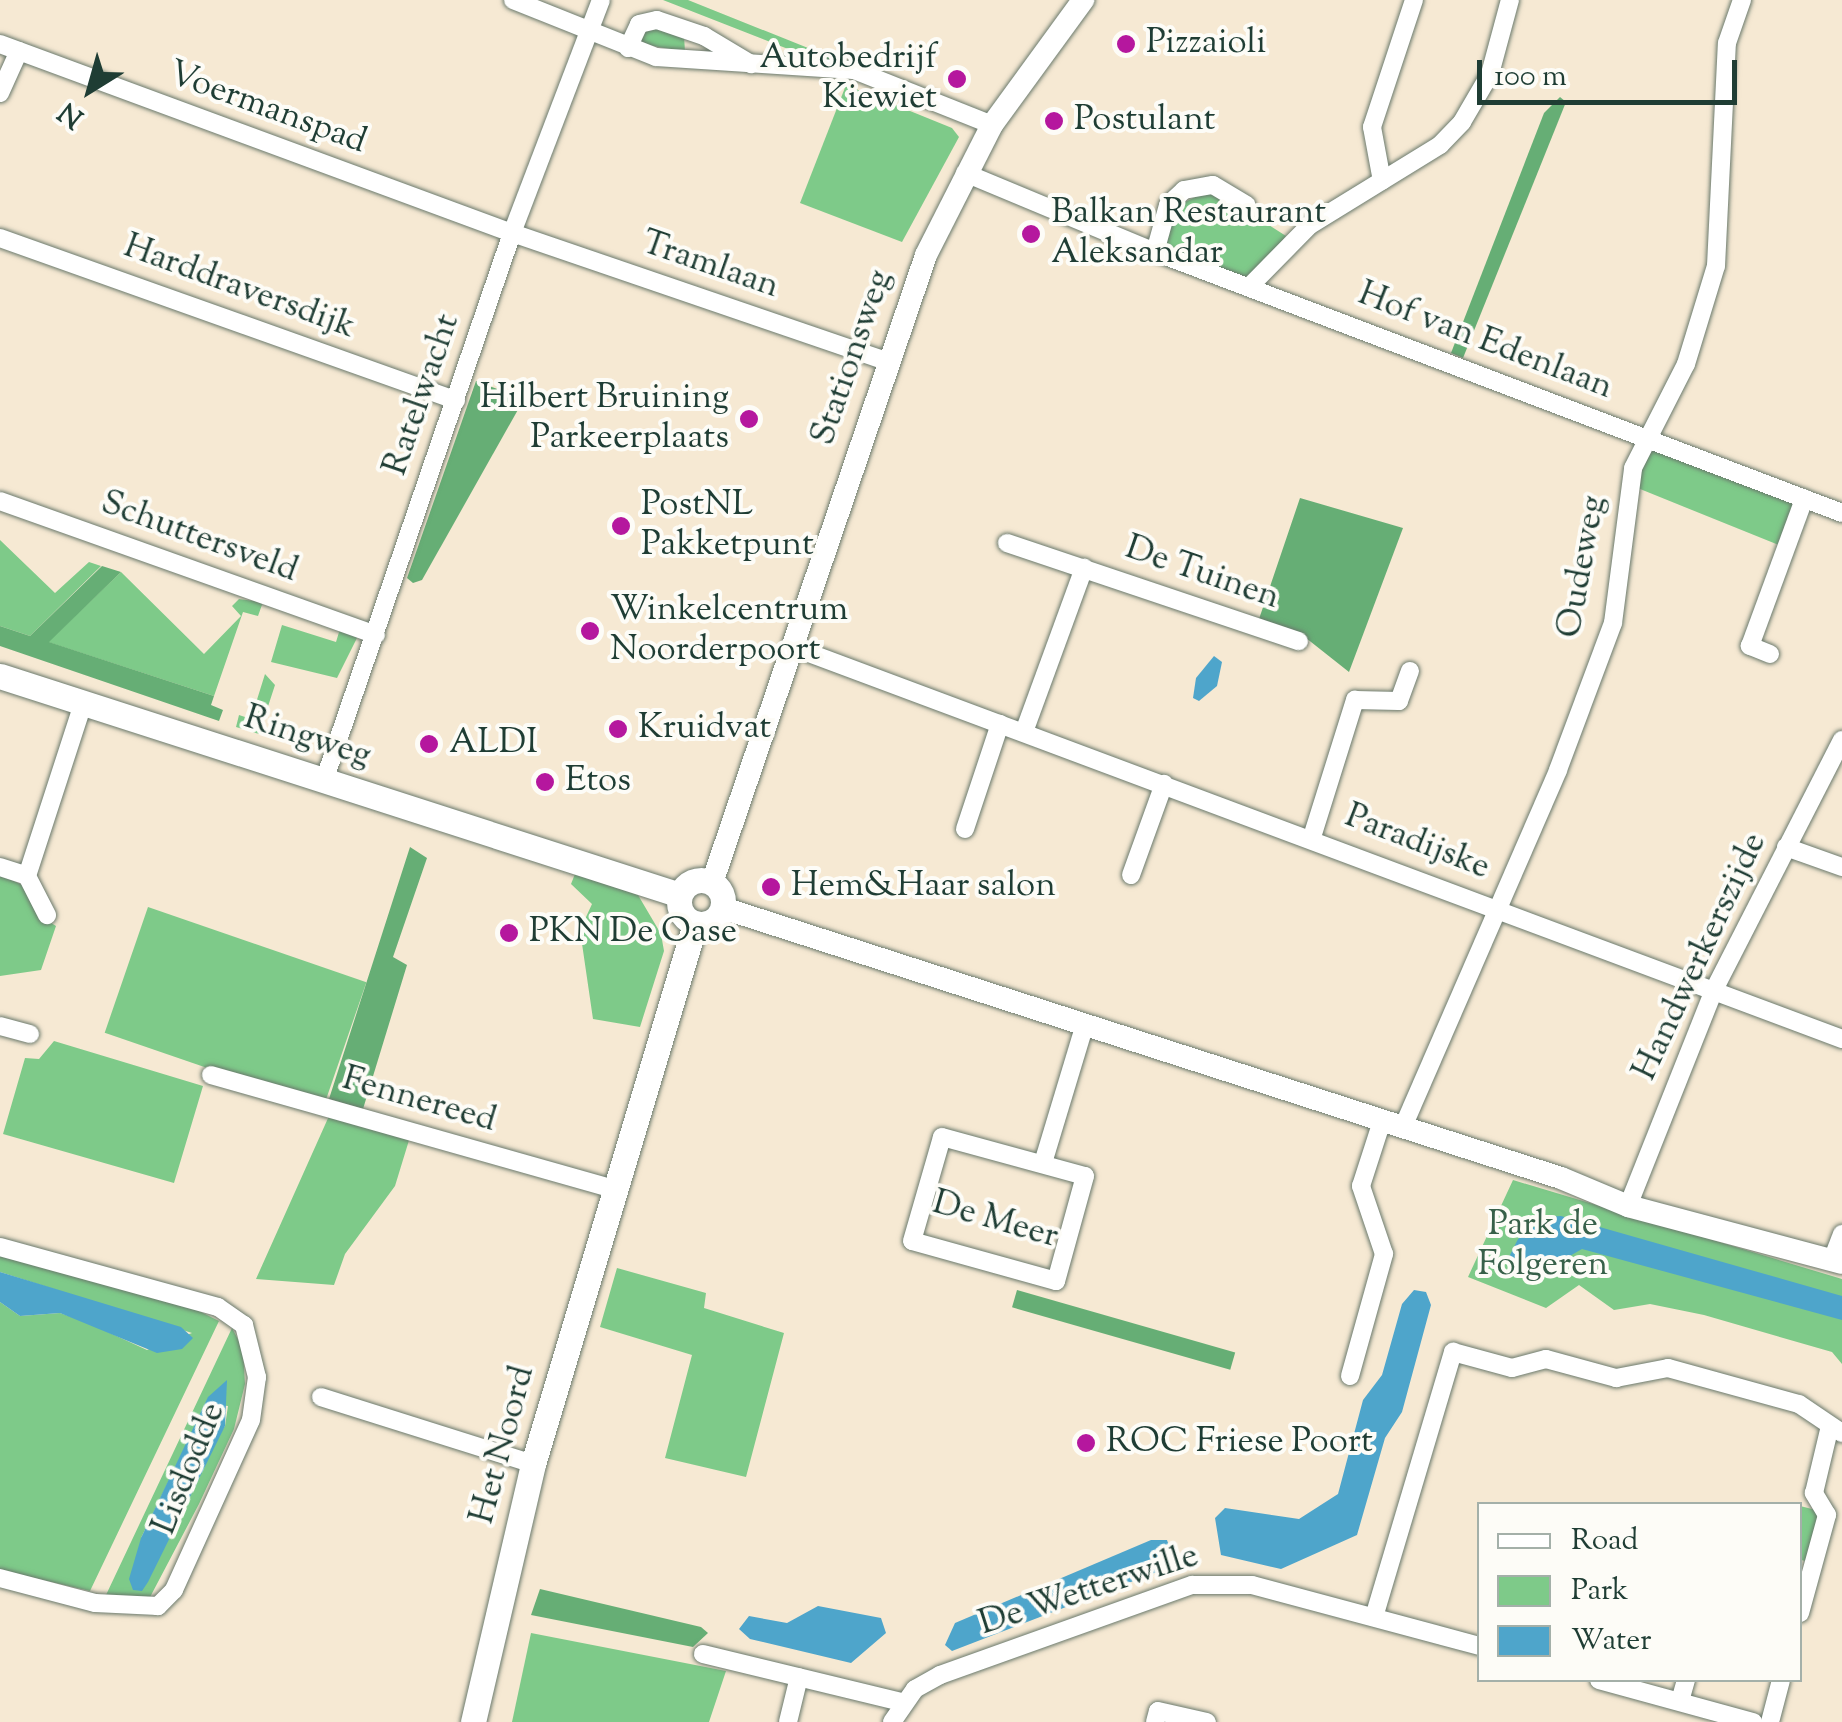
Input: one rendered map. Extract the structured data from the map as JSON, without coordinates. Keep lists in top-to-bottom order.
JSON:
{
  "streets": {
    "main road": ["Ringweg", "Het Noord"],
    "street": [
      "Voermanspad",
      "Tramlaan",
      "Harddraversdijk",
      "Hof van Edenlaan",
      "Stationsweg",
      "Ratelwacht",
      "Schuttersveld",
      "Oudeweg",
      "De Tuinen",
      "Paradijske",
      "Handwerkerszijde",
      "Fennereed",
      "De Meer",
      "Lisdodde",
      "De Wetterwille"
    ]
  },
  "crossings": [
    ["Voermanspad", "Tramlaan"],
    ["Voermanspad", "Ratelwacht"],
    ["Tramlaan", "Stationsweg"],
    ["Tramlaan", "Ratelwacht"],
    ["Harddraversdijk", "Ratelwacht"],
    ["Hof van Edenlaan", "Stationsweg"],
    ["Hof van Edenlaan", "Oudeweg"],
    ["Stationsweg", "Ringweg"],
    ["Stationsweg", "Paradijske"],
    ["Ratelwacht", "Schuttersveld"],
    ["Ratelwacht", "Ringweg"],
    ["Oudeweg", "Paradijske"],
    ["De Tuinen", "Paradijske"],
    ["Paradijske", "Handwerkerszijde"],
    ["Fennereed", "Het Noord"]
  ],
  "parks": ["Park de Folgeren"],
  "places": [
    "Pizzaioli",
    "Autobedrijf Kiewiet",
    "Postulant",
    "Balkan Restaurant Aleksandar",
    "Hilbert Bruining Parkeerplaats",
    "PostNL Pakketpunt",
    "Winkelcentrum Noorderpoort",
    "Kruidvat",
    "ALDI",
    "Etos",
    "Hem&Haar salon",
    "PKN De Oase",
    "ROC Friese Poort"
  ],
  "legend": ["Road", "Park", "Water"],
  "scale_bar": "100 m",
  "north": "bottom left"
}
